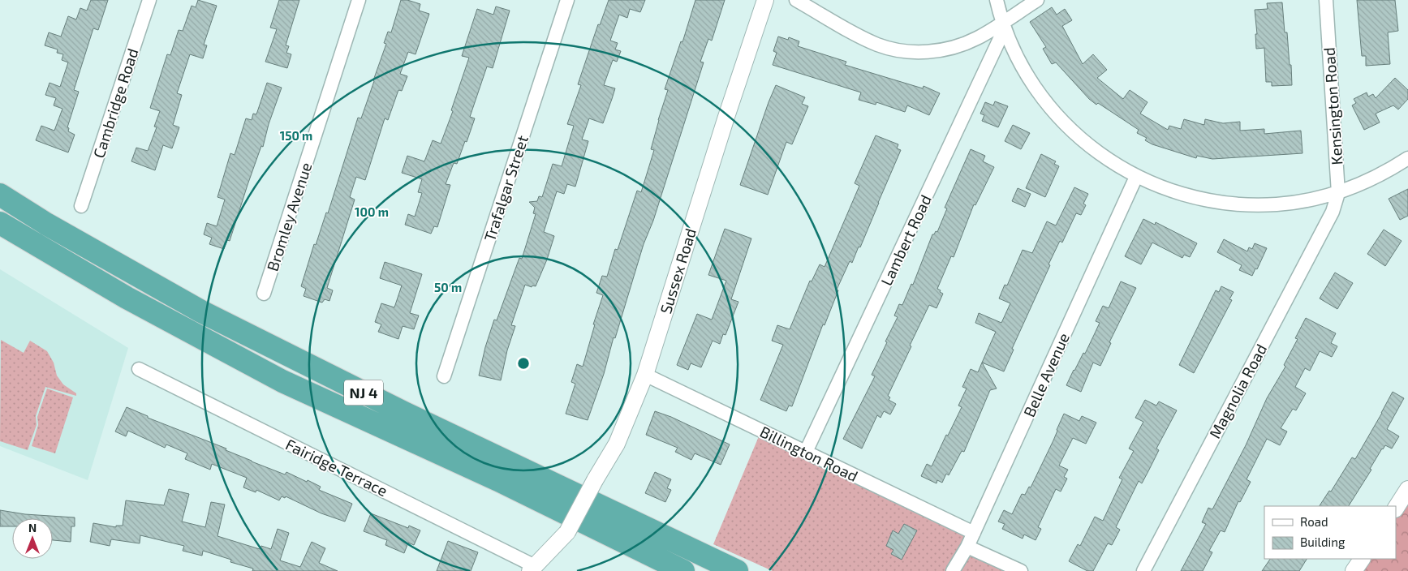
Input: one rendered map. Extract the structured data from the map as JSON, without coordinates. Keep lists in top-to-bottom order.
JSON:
{
  "streets": {
    "highway": ["NJ 4"],
    "street": [
      "Cambridge Road",
      "Kensington Road",
      "Trafalgar Street",
      "Bromley Avenue",
      "Lambert Road",
      "Sussex Road",
      "Belle Avenue",
      "Magnolia Road",
      "Billington Road",
      "Fairidge Terrace"
    ]
  },
  "crossings": [
    ["Kensington Road", "Magnolia Road"],
    ["Lambert Road", "Billington Road"],
    ["Sussex Road", "Billington Road"],
    ["Sussex Road", "Fairidge Terrace"],
    ["Belle Avenue", "Billington Road"]
  ],
  "legend": ["Road", "Building"],
  "north": "top",
  "rings": ["150 m", "100 m", "50 m"]
}
